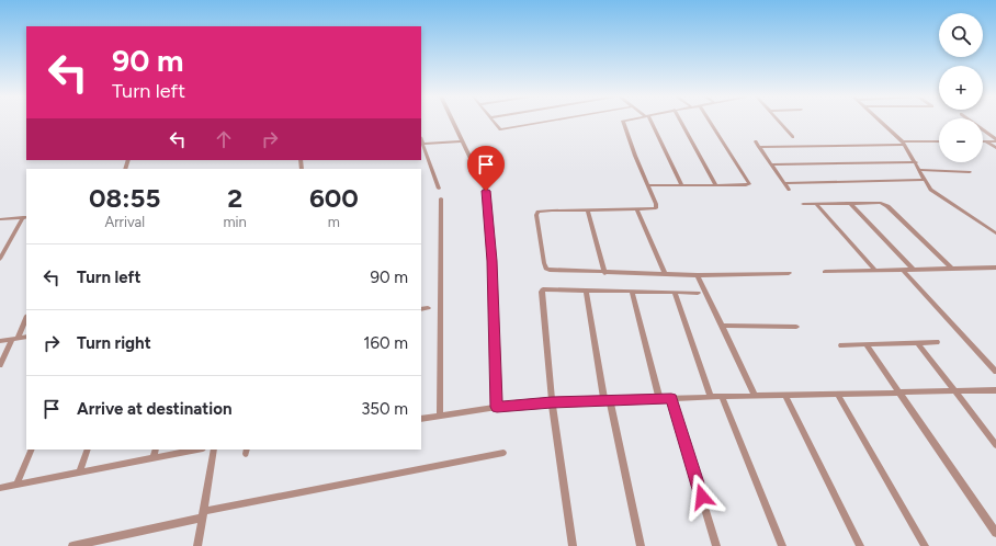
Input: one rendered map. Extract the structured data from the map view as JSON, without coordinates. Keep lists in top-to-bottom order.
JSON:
{
  "page": {
    "map_buttons": ["+", "−"],
    "turn": ["90 m", "Turn left"],
    "eta": [
      "08:55",
      "Arrival",
      "2",
      "min",
      "600",
      "m"
    ],
    "list": [
      {
        "name": "Turn left",
        "value": "90 m"
      },
      {
        "name": "Turn right",
        "value": "160 m"
      },
      {
        "name": "Arrive at destination",
        "value": "350 m"
      }
    ]
  }
}
